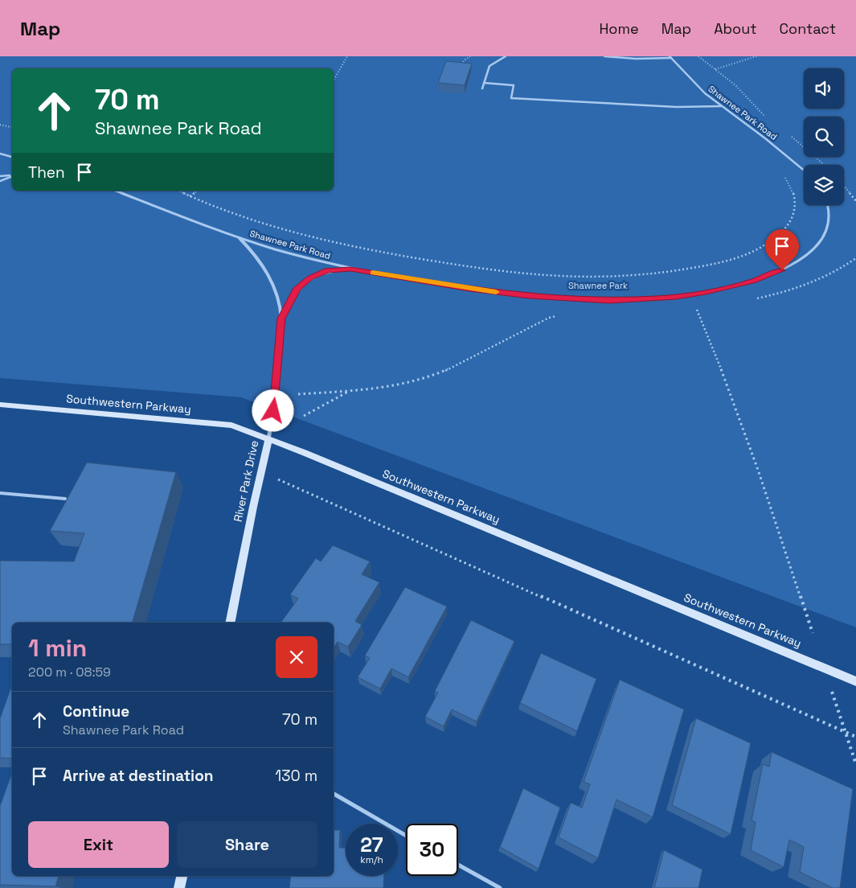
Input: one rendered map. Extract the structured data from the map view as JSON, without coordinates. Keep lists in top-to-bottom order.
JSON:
{
  "streets": {
    "street": ["Southwestern Parkway", "River Park Drive"],
    "lane": ["Shawnee Park Road"]
  },
  "crossings": [
    ["Shawnee Park Road", "River Park Drive"],
    ["Southwestern Parkway", "River Park Drive"]
  ],
  "parks": ["Shawnee Park"],
  "page": {
    "header": "Map",
    "nav": [
      "Home",
      "Map",
      "About",
      "Contact"
    ],
    "turn": ["70 m", "Shawnee Park Road"],
    "then": "Then",
    "heading": ["1 min", "200 m · 08:59"],
    "list": [
      {
        "name": "Continue",
        "note": "Shawnee Park Road",
        "value": "70 m"
      },
      {
        "name": "Arrive at destination",
        "value": "130 m"
      }
    ],
    "buttons": ["Exit", "Share"],
    "speed": "27 km/h",
    "limit": "30"
  }
}
